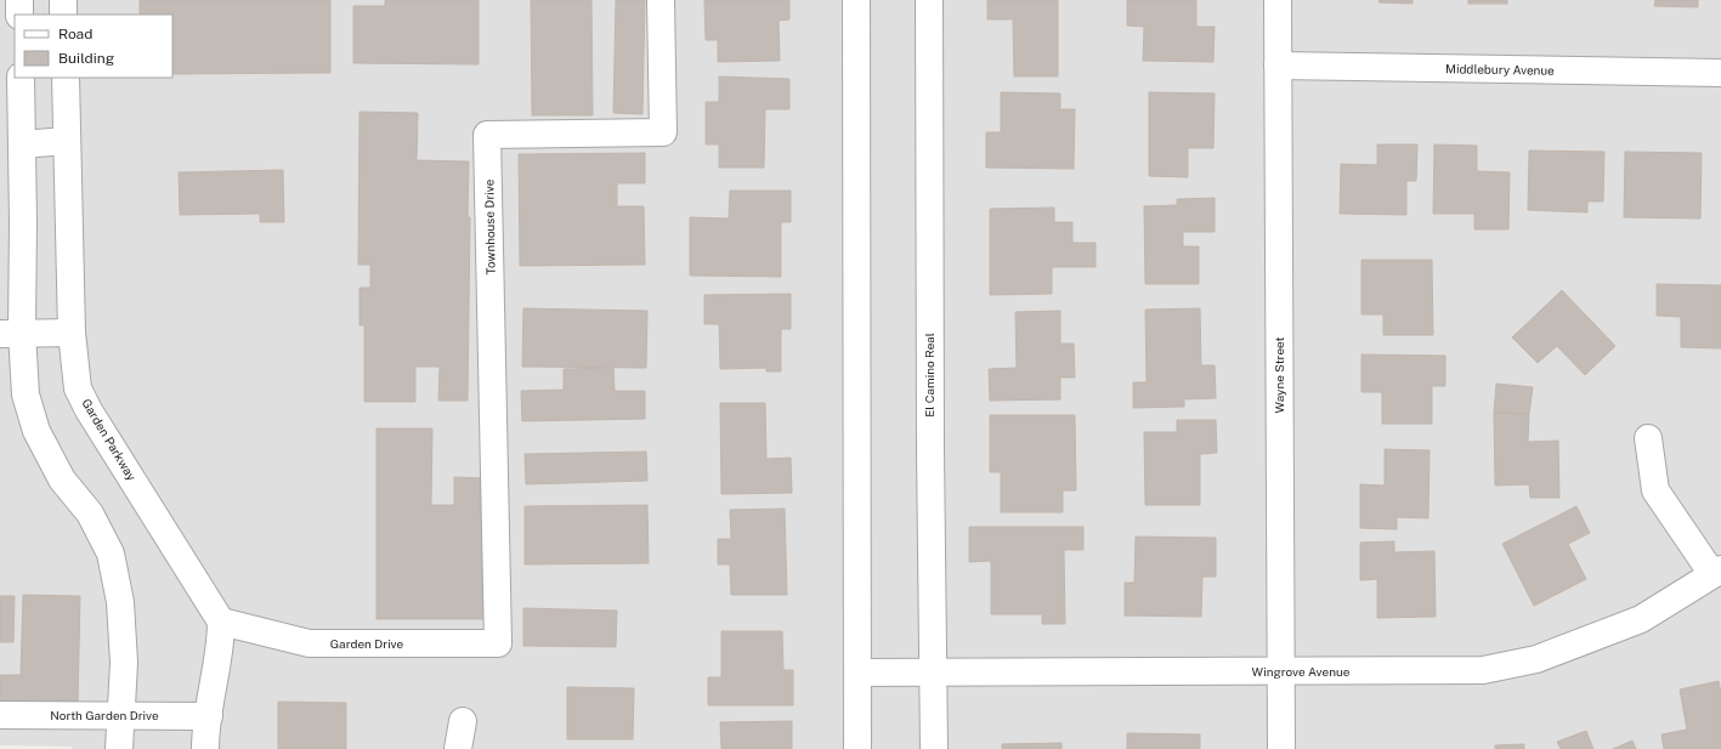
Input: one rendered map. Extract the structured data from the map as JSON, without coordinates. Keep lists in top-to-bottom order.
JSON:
{
  "streets": {
    "street": [
      "Middlebury Avenue",
      "Townhouse Drive",
      "El Camino Real",
      "Wayne Street",
      "Garden Parkway",
      "Garden Drive",
      "Wingrove Avenue",
      "North Garden Drive"
    ]
  },
  "crossings": [
    ["Middlebury Avenue", "Wayne Street"],
    ["Townhouse Drive", "Garden Drive"],
    ["El Camino Real", "Wingrove Avenue"],
    ["Wayne Street", "Wingrove Avenue"],
    ["Garden Parkway", "Garden Drive"]
  ],
  "legend": ["Road", "Building"]
}
